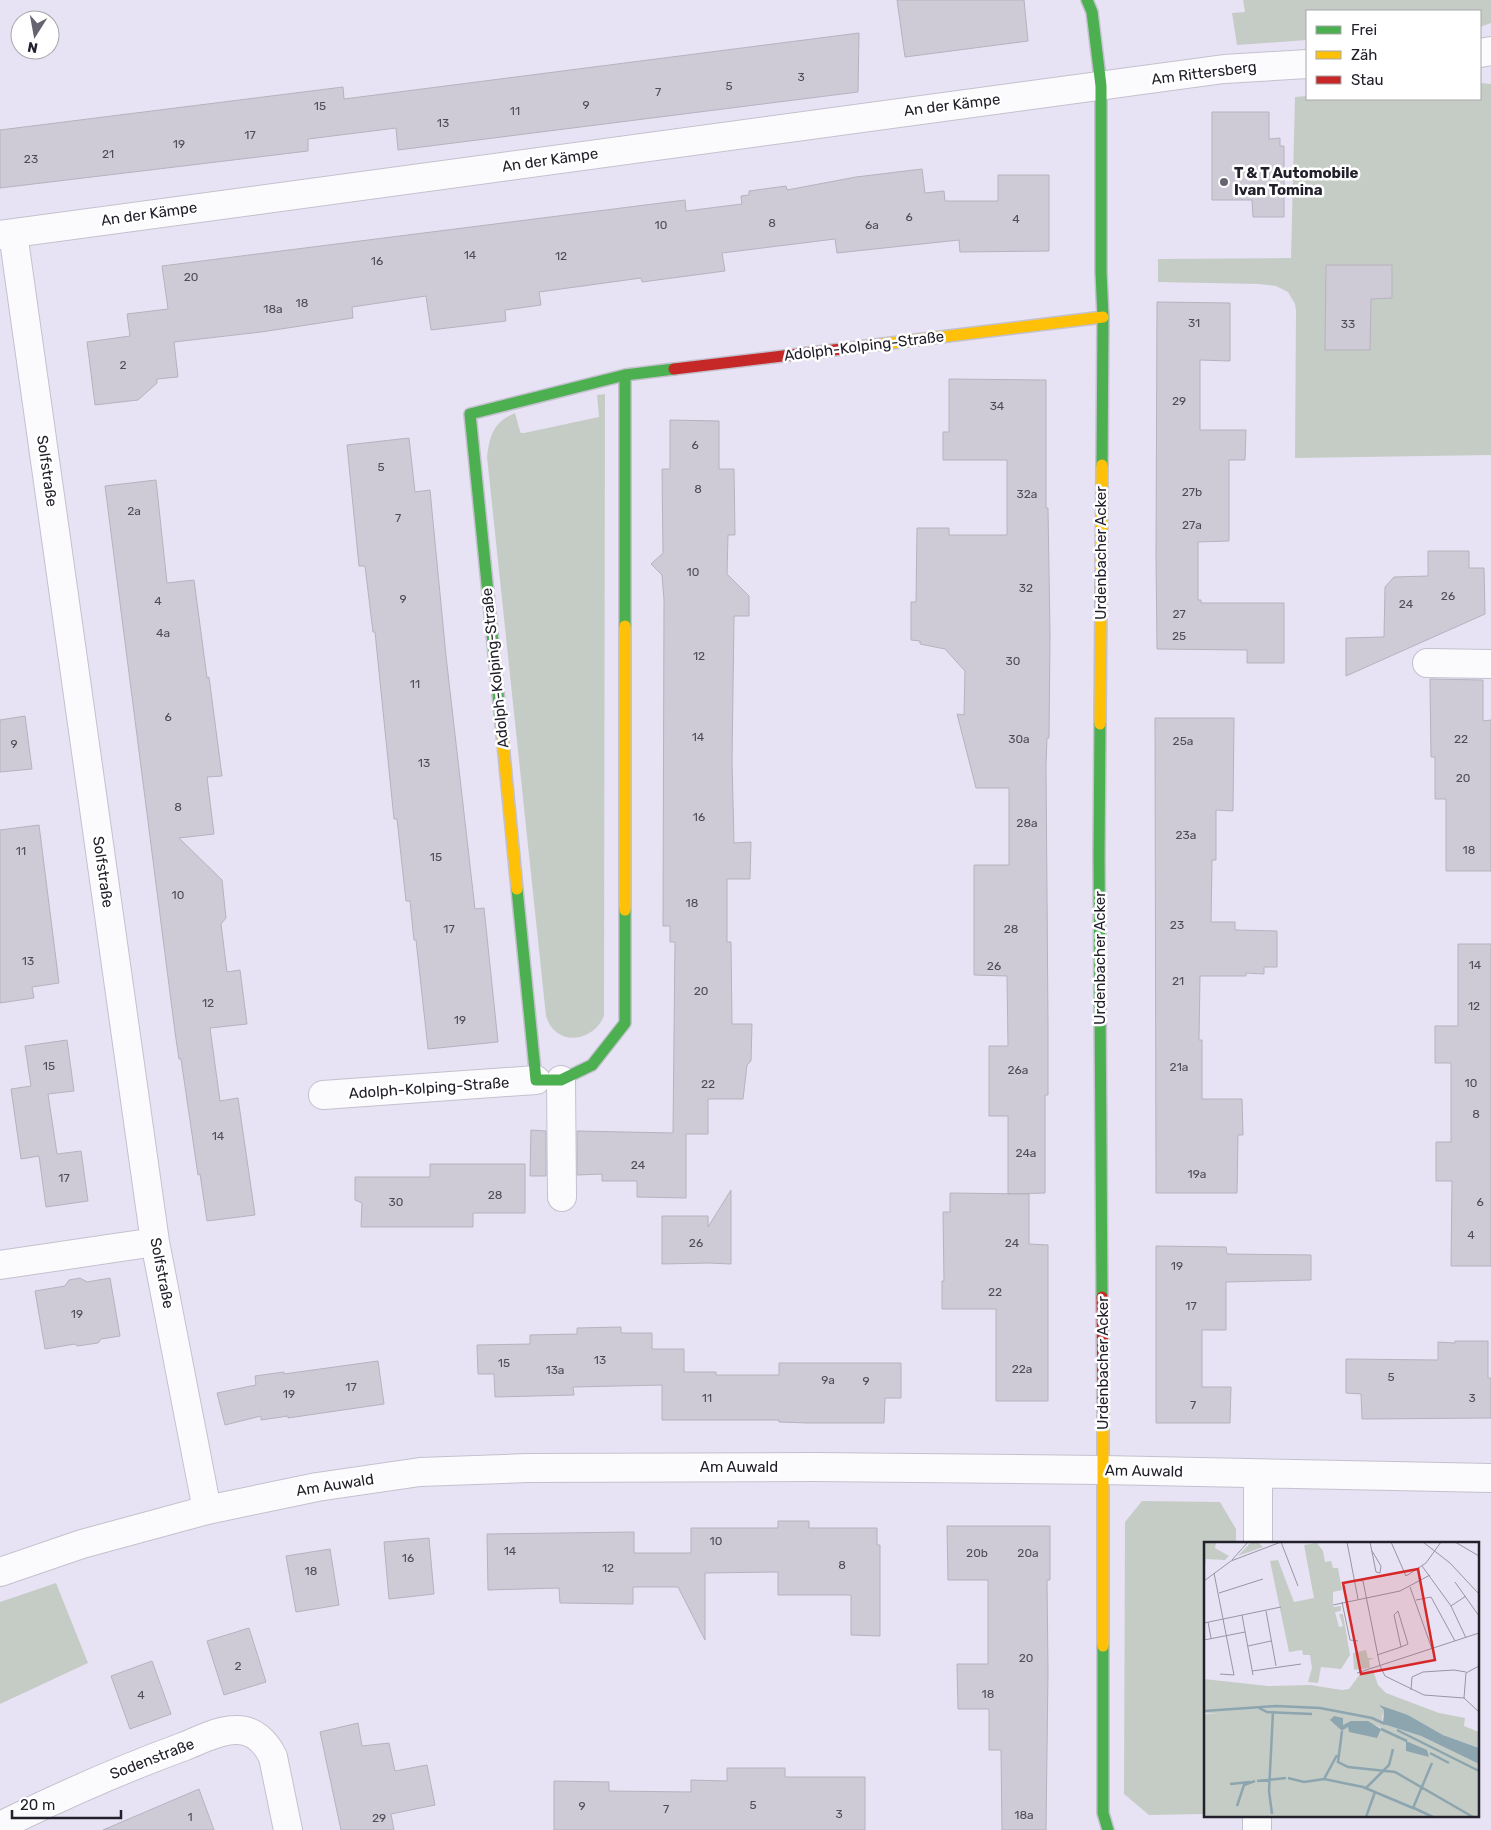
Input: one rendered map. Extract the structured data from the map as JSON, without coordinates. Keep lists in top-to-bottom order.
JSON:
{
  "streets": {
    "street": [
      "Am Rittersberg",
      "An der Kämpe",
      "Adolph-Kolping-Straße",
      "Solfstraße",
      "Urdenbacher Acker",
      "Am Auwald",
      "Sodenstraße"
    ]
  },
  "crossings": [
    ["Am Rittersberg", "An der Kämpe"],
    ["Am Rittersberg", "Urdenbacher Acker"],
    ["An der Kämpe", "Solfstraße"],
    ["An der Kämpe", "Urdenbacher Acker"],
    ["Adolph-Kolping-Straße", "Urdenbacher Acker"],
    ["Solfstraße", "Am Auwald"],
    ["Urdenbacher Acker", "Am Auwald"]
  ],
  "places": ["T & T Automobile Ivan Tomina"],
  "house_numbers": [
    "3",
    "5",
    "7",
    "9",
    "15",
    "11",
    "13",
    "17",
    "19",
    "21",
    "23",
    "6",
    "4",
    "8",
    "10",
    "6a",
    "14",
    "12",
    "16",
    "20",
    "18",
    "18a",
    "31",
    "33",
    "2",
    "29",
    "34",
    "6",
    "5",
    "8",
    "27b",
    "32a",
    "2a",
    "7",
    "27a",
    "10",
    "32",
    "26",
    "9",
    "4",
    "24",
    "27",
    "4a",
    "25",
    "12",
    "30",
    "11",
    "6",
    "14",
    "30a",
    "22",
    "25a",
    "9",
    "13",
    "20",
    "8",
    "16",
    "28a",
    "23a",
    "18",
    "11",
    "15",
    "10",
    "18",
    "23",
    "17",
    "28",
    "13",
    "14",
    "26",
    "21",
    "20",
    "12",
    "12",
    "19",
    "15",
    "21a",
    "26a",
    "10",
    "22",
    "8",
    "14",
    "24a",
    "24",
    "19a",
    "17",
    "28",
    "30",
    "6",
    "4",
    "26",
    "24",
    "19",
    "22",
    "17",
    "19",
    "13",
    "15",
    "22a",
    "13a",
    "5",
    "9a",
    "9",
    "17",
    "19",
    "11",
    "3",
    "7",
    "10",
    "14",
    "20b",
    "20a",
    "16",
    "8",
    "12",
    "18",
    "20",
    "2",
    "18",
    "4",
    "5",
    "9",
    "7",
    "3",
    "18a",
    "1",
    "29"
  ],
  "legend": ["Frei", "Zäh", "Stau"],
  "scale_bar": "20 m",
  "north": "bottom"
}
